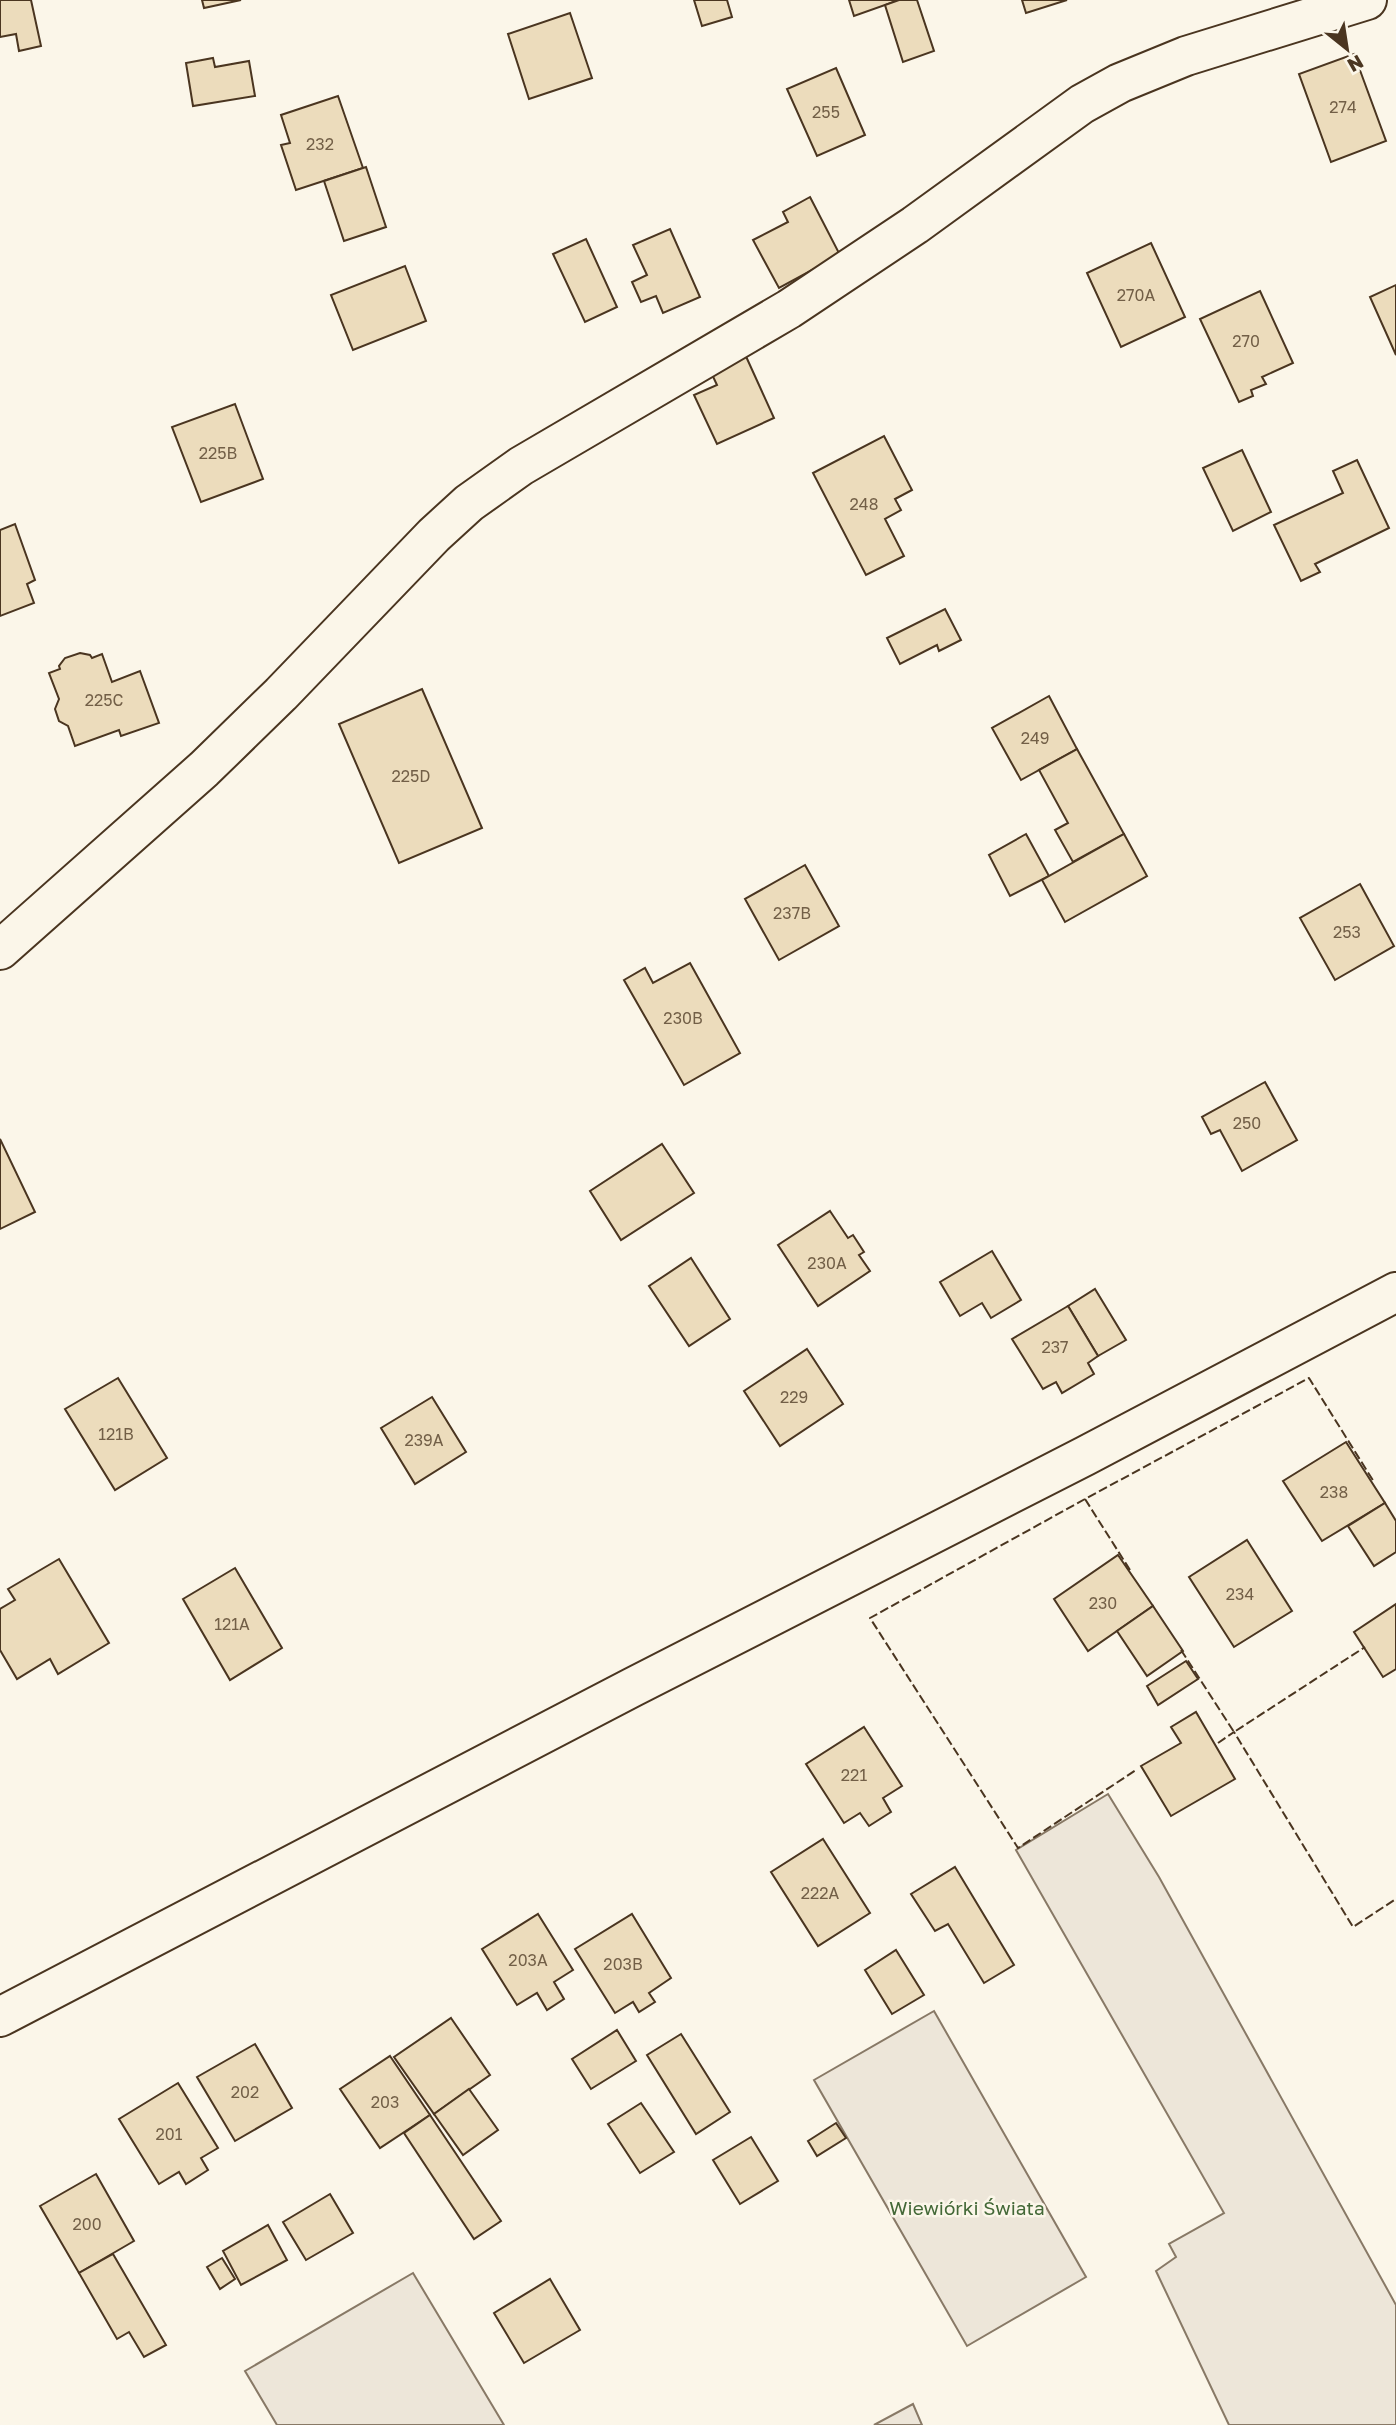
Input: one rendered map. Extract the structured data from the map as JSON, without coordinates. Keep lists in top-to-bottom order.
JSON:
{
  "parks": ["Wiewiórki Świata"],
  "house_numbers": [
    "274",
    "255",
    "232",
    "270A",
    "270",
    "225B",
    "248",
    "225C",
    "249",
    "225D",
    "237B",
    "253",
    "230B",
    "250",
    "230A",
    "237",
    "229",
    "121B",
    "239A",
    "238",
    "234",
    "230",
    "121A",
    "221",
    "222A",
    "203A",
    "203B",
    "202",
    "203",
    "201",
    "200"
  ],
  "north": "bottom right"
}
